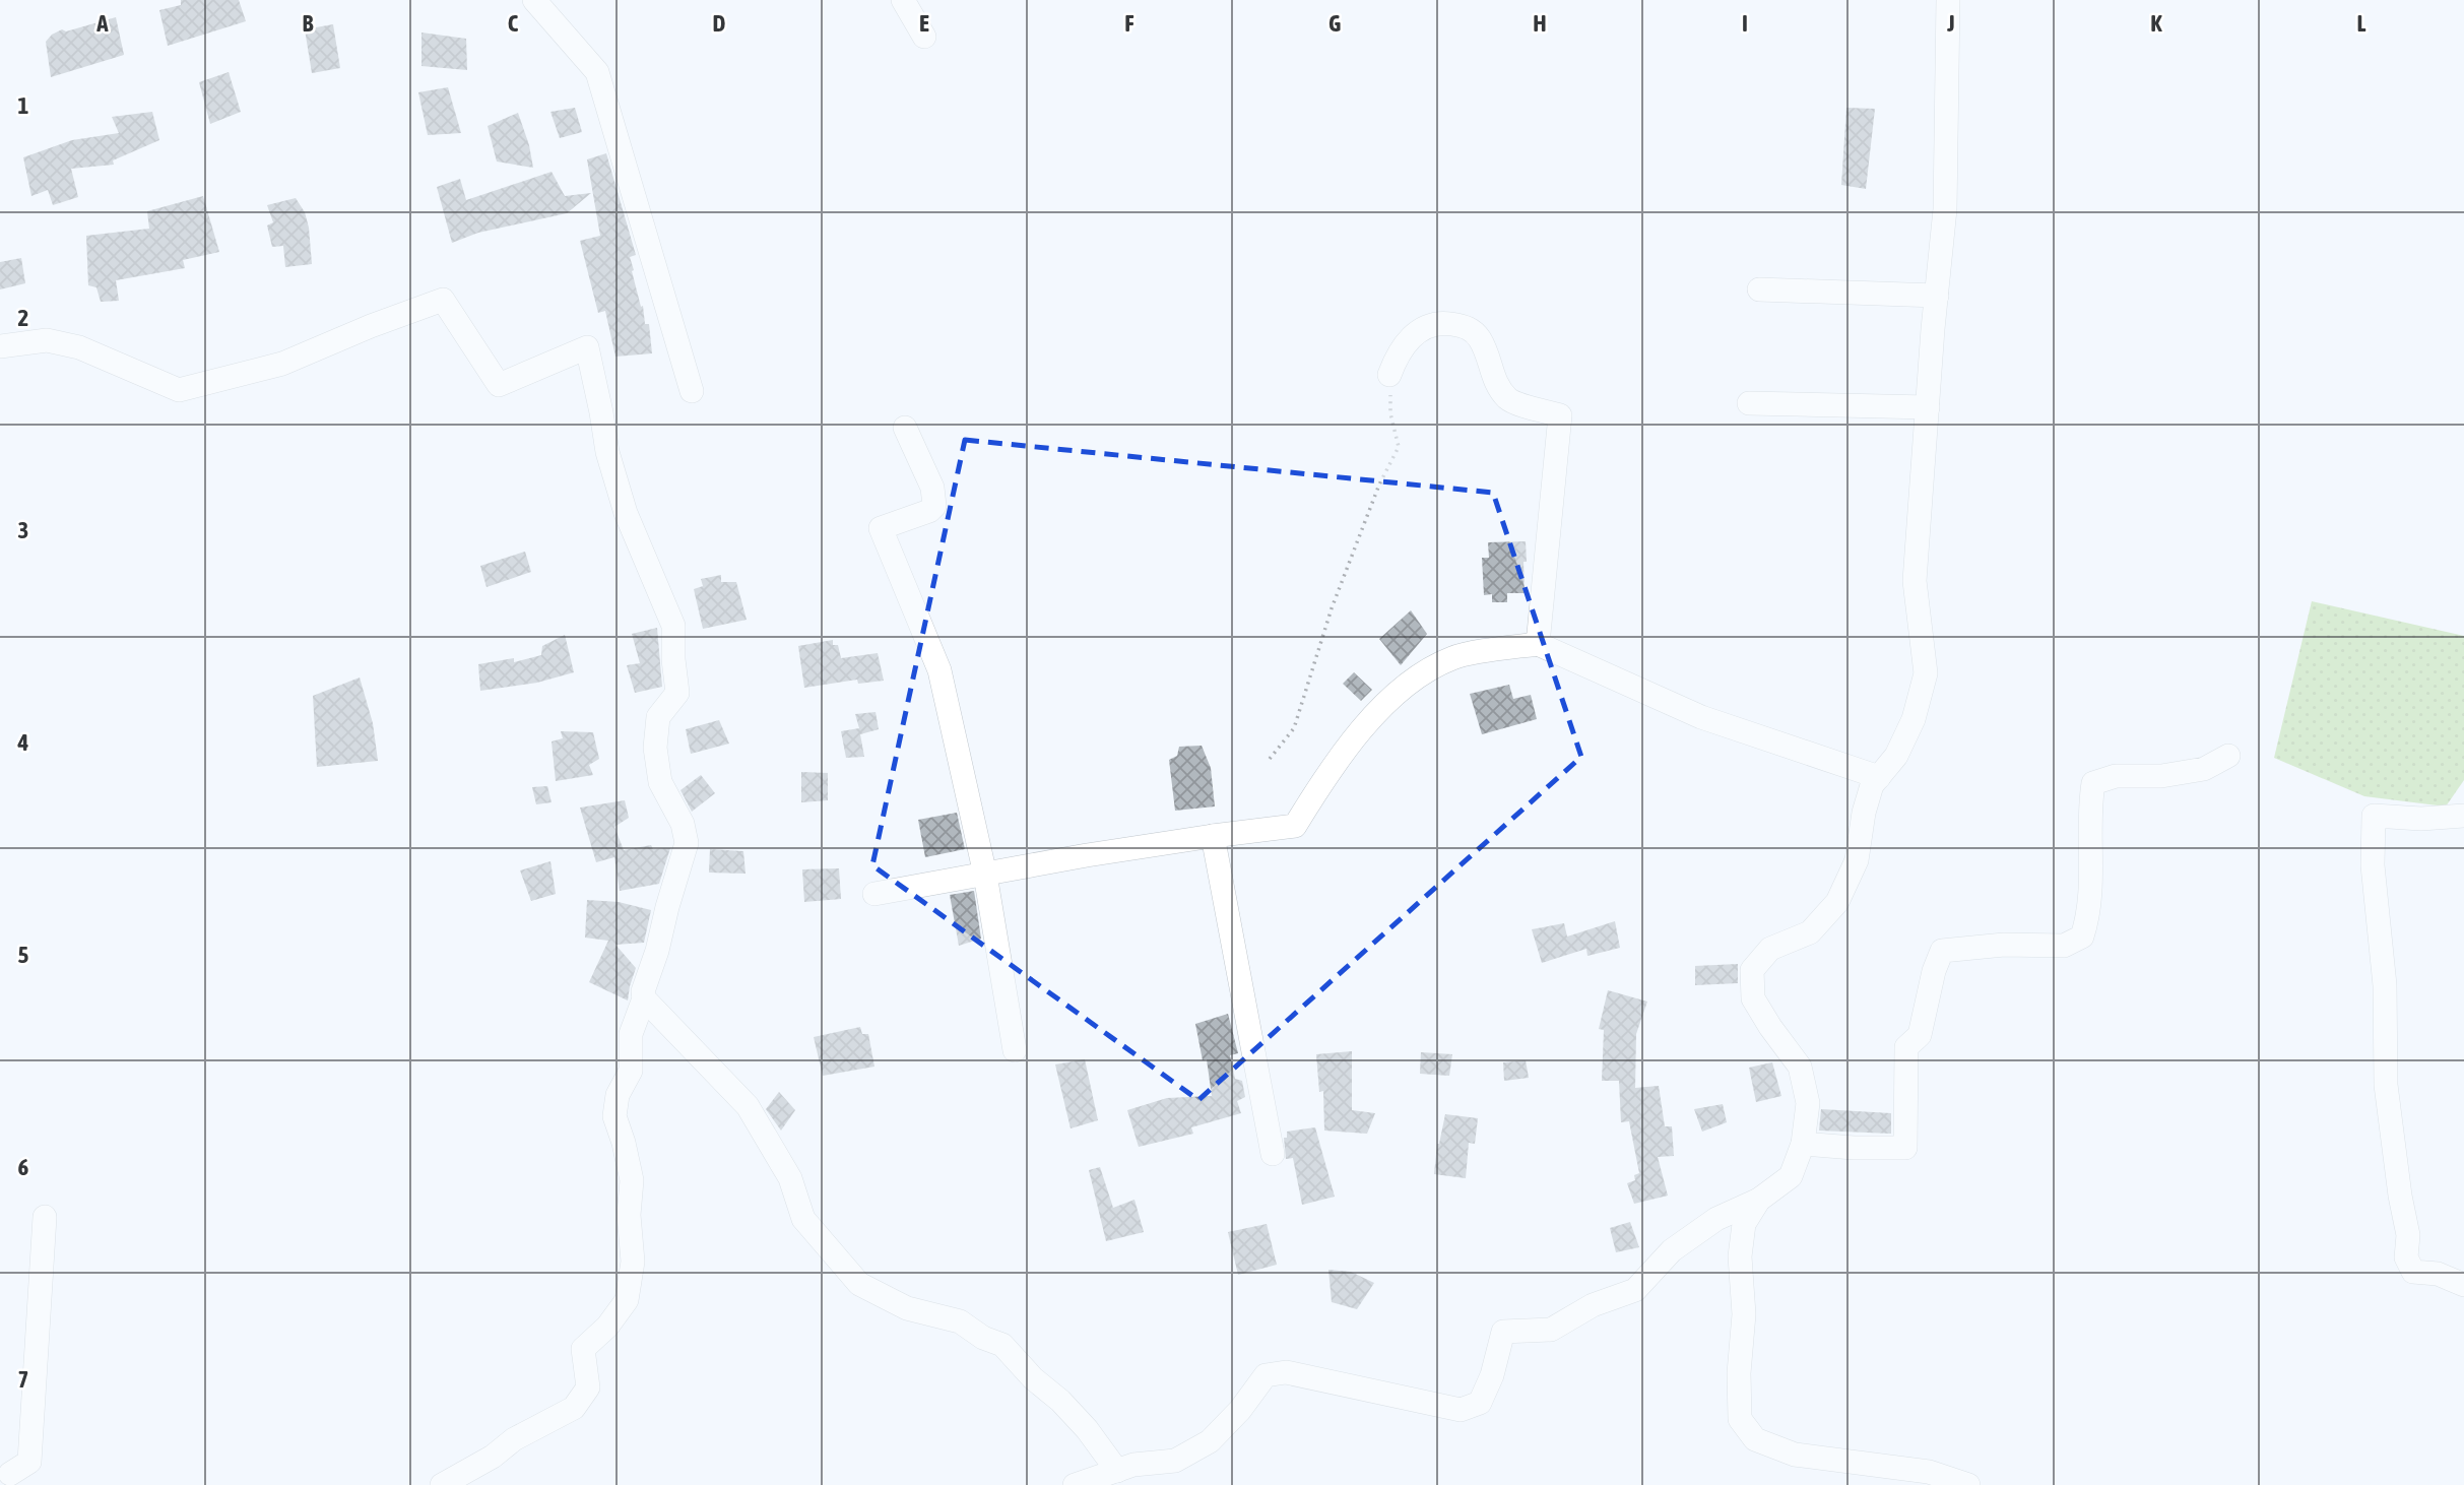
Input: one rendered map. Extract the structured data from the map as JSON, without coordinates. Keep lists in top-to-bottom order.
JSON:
{
  "grid": {
    "columns": [
      "A",
      "B",
      "C",
      "D",
      "E",
      "F",
      "G",
      "H",
      "I",
      "J",
      "K",
      "L"
    ],
    "rows": [
      "1",
      "2",
      "3",
      "4",
      "5",
      "6",
      "7"
    ]
  }
}
